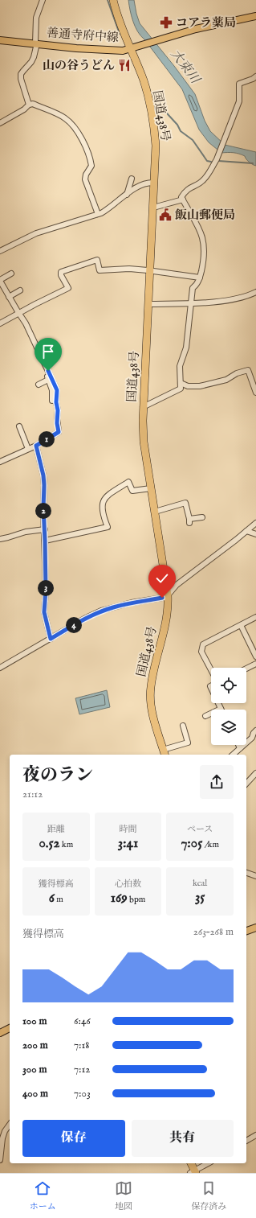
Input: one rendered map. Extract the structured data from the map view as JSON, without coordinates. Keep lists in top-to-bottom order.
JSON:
{
  "streets": {
    "highway": ["国道438号"],
    "main road": ["善通寺府中線"]
  },
  "crossings": [
    ["善通寺府中線", "国道438号"]
  ],
  "water": ["大束川"],
  "places": {
    "pharmacy": ["コアラ薬局"],
    "restaurant": ["山の谷うどん"],
    "public building": ["飯山郵便局"]
  },
  "page": {
    "pins": [
      "1",
      "2",
      "3",
      "4"
    ],
    "heading": ["夜のラン", "21:12"],
    "stats": [
      ["距離", "0.52 km"],
      ["時間", "3:41"],
      ["ペース", "7:05 /km"],
      ["獲得標高", "6 m"],
      ["心拍数", "169 bpm"],
      ["kcal", "35"]
    ],
    "chart": ["獲得標高", "263–268 m"],
    "list": [
      {
        "name": "100 m",
        "note": "6:46"
      },
      {
        "name": "200 m",
        "note": "7:18"
      },
      {
        "name": "300 m",
        "note": "7:12"
      },
      {
        "name": "400 m",
        "note": "7:03"
      }
    ],
    "buttons": ["保存", "共有"],
    "tabs": ["ホーム", "地図", "保存済み"]
  }
}
